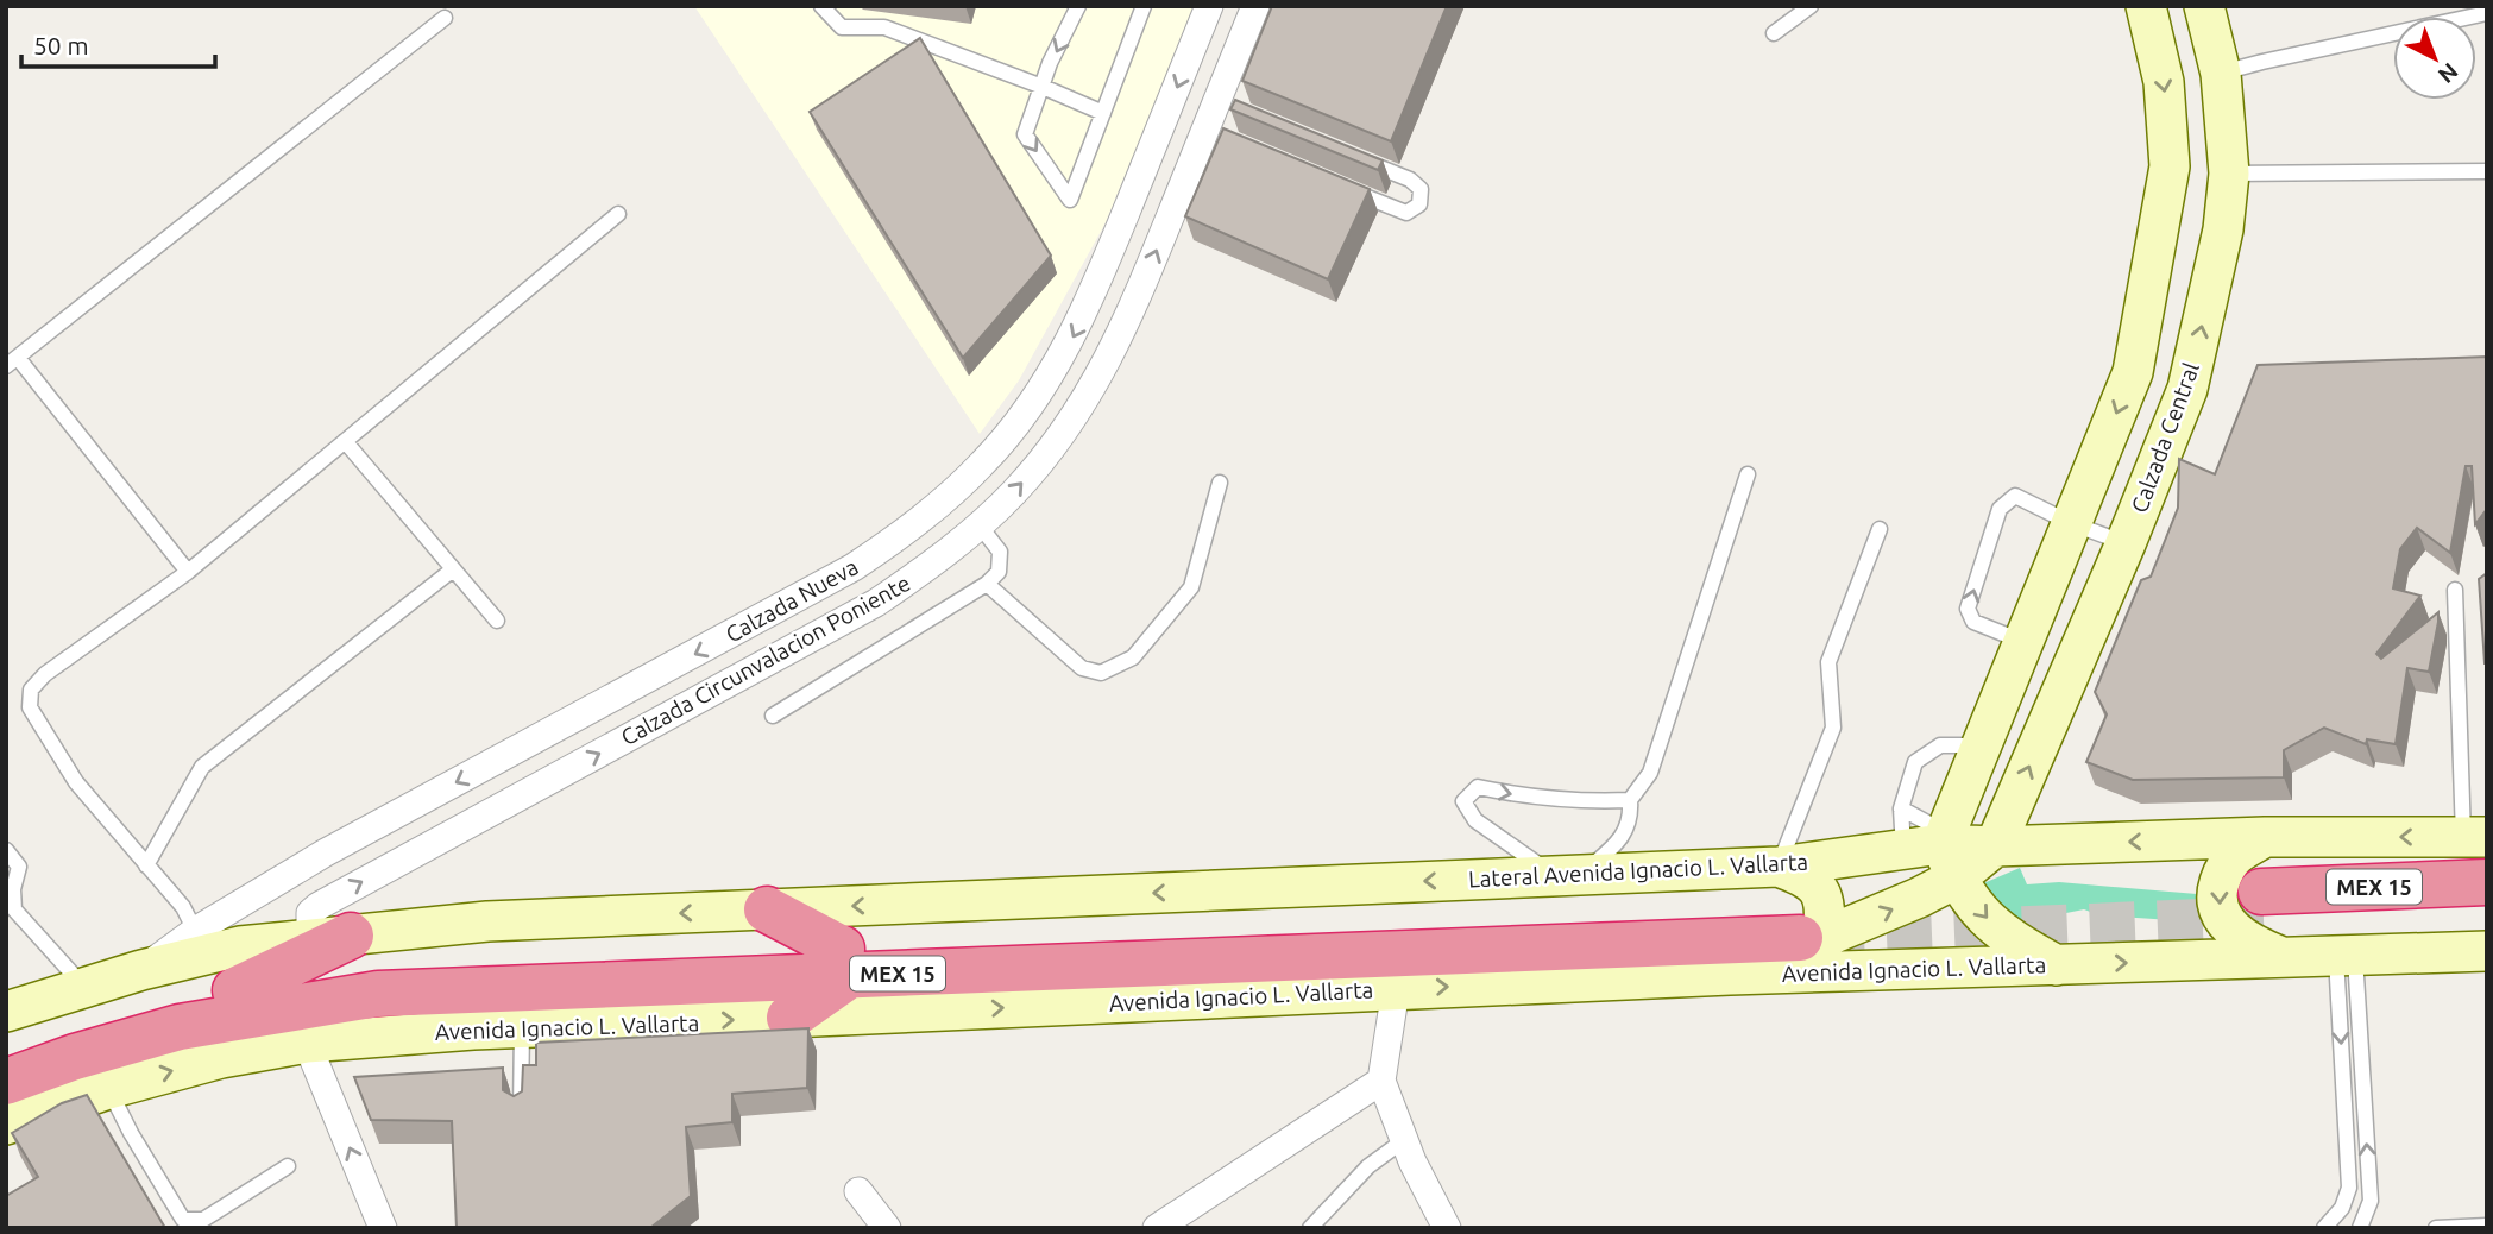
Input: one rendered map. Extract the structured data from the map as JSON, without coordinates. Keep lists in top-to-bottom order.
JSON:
{
  "streets": {
    "highway": ["MEX 15", "Avenida Ignacio L. Vallarta"],
    "street": [
      "Calzada Central",
      "Calzada Nueva",
      "Calzada Circunvalacion Poniente",
      "Lateral Avenida Ignacio L. Vallarta"
    ]
  },
  "crossings": [
    ["Calzada Central", "Lateral Avenida Ignacio L. Vallarta"]
  ],
  "one_way": ["Calzada Nueva", "Calzada Circunvalacion Poniente", "Lateral Avenida Ignacio L. Vallarta"],
  "scale_bar": "50 m",
  "north": "bottom right"
}
